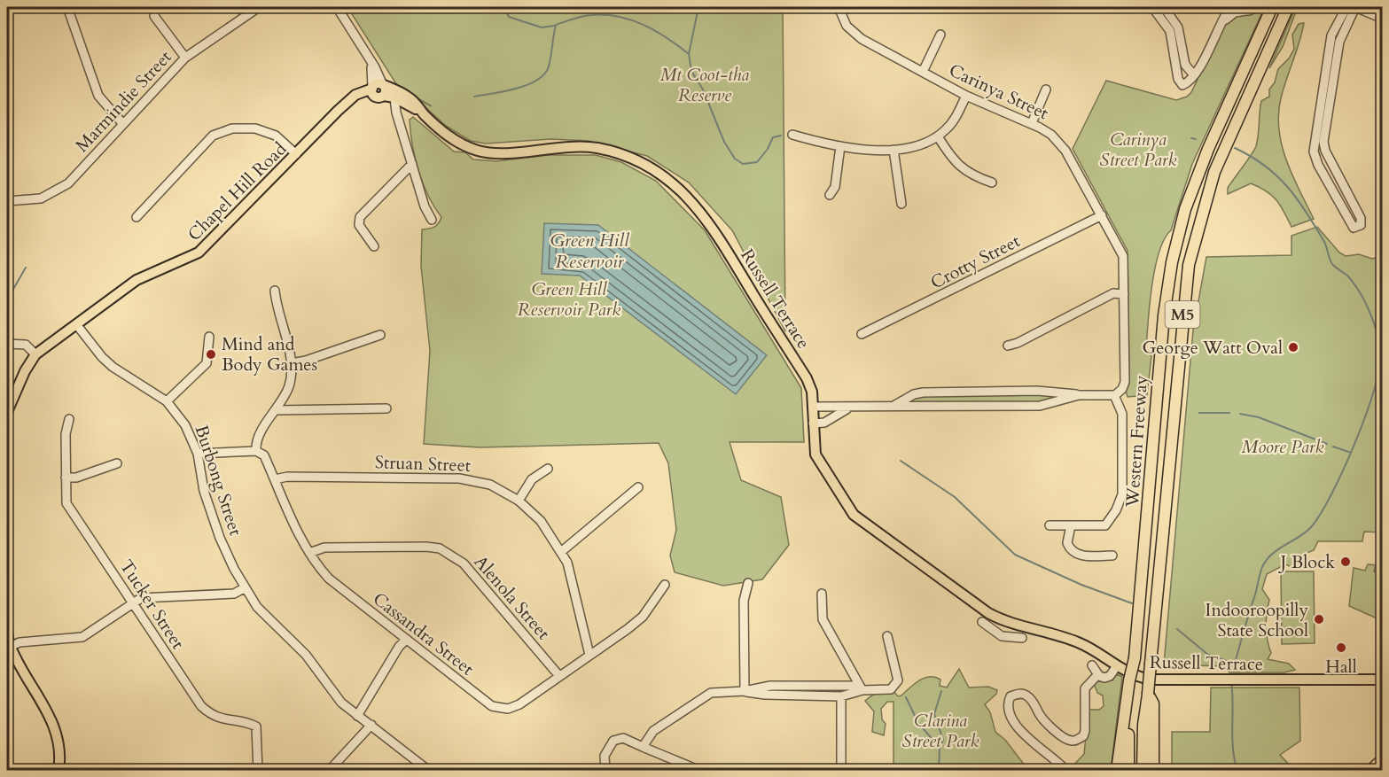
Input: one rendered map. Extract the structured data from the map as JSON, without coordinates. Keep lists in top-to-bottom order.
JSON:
{
  "streets": {
    "highway": ["M5", "Western Freeway"],
    "main road": ["Chapel Hill Road", "Russell Terrace"],
    "street": [
      "Carinya Street",
      "Marmindie Street",
      "Crotty Street",
      "Struan Street",
      "Burbong Street",
      "Alenola Street",
      "Tucker Street",
      "Cassandra Street"
    ]
  },
  "crossings": [
    ["Carinya Street", "Crotty Street"],
    ["Chapel Hill Road", "Russell Terrace"],
    ["Chapel Hill Road", "Burbong Street"],
    ["Struan Street", "Cassandra Street"],
    ["Alenola Street", "Cassandra Street"]
  ],
  "water": ["Green Hill Reservoir"],
  "parks": [
    "Mt Coot-tha Reserve",
    "Carinya Street Park",
    "Green Hill Reservoir Park",
    "Moore Park",
    "Clarina Street Park"
  ],
  "places": [
    "George Watt Oval",
    "Mind and Body Games",
    "J Block",
    "Indooroopilly State School",
    "Hall"
  ]
}
